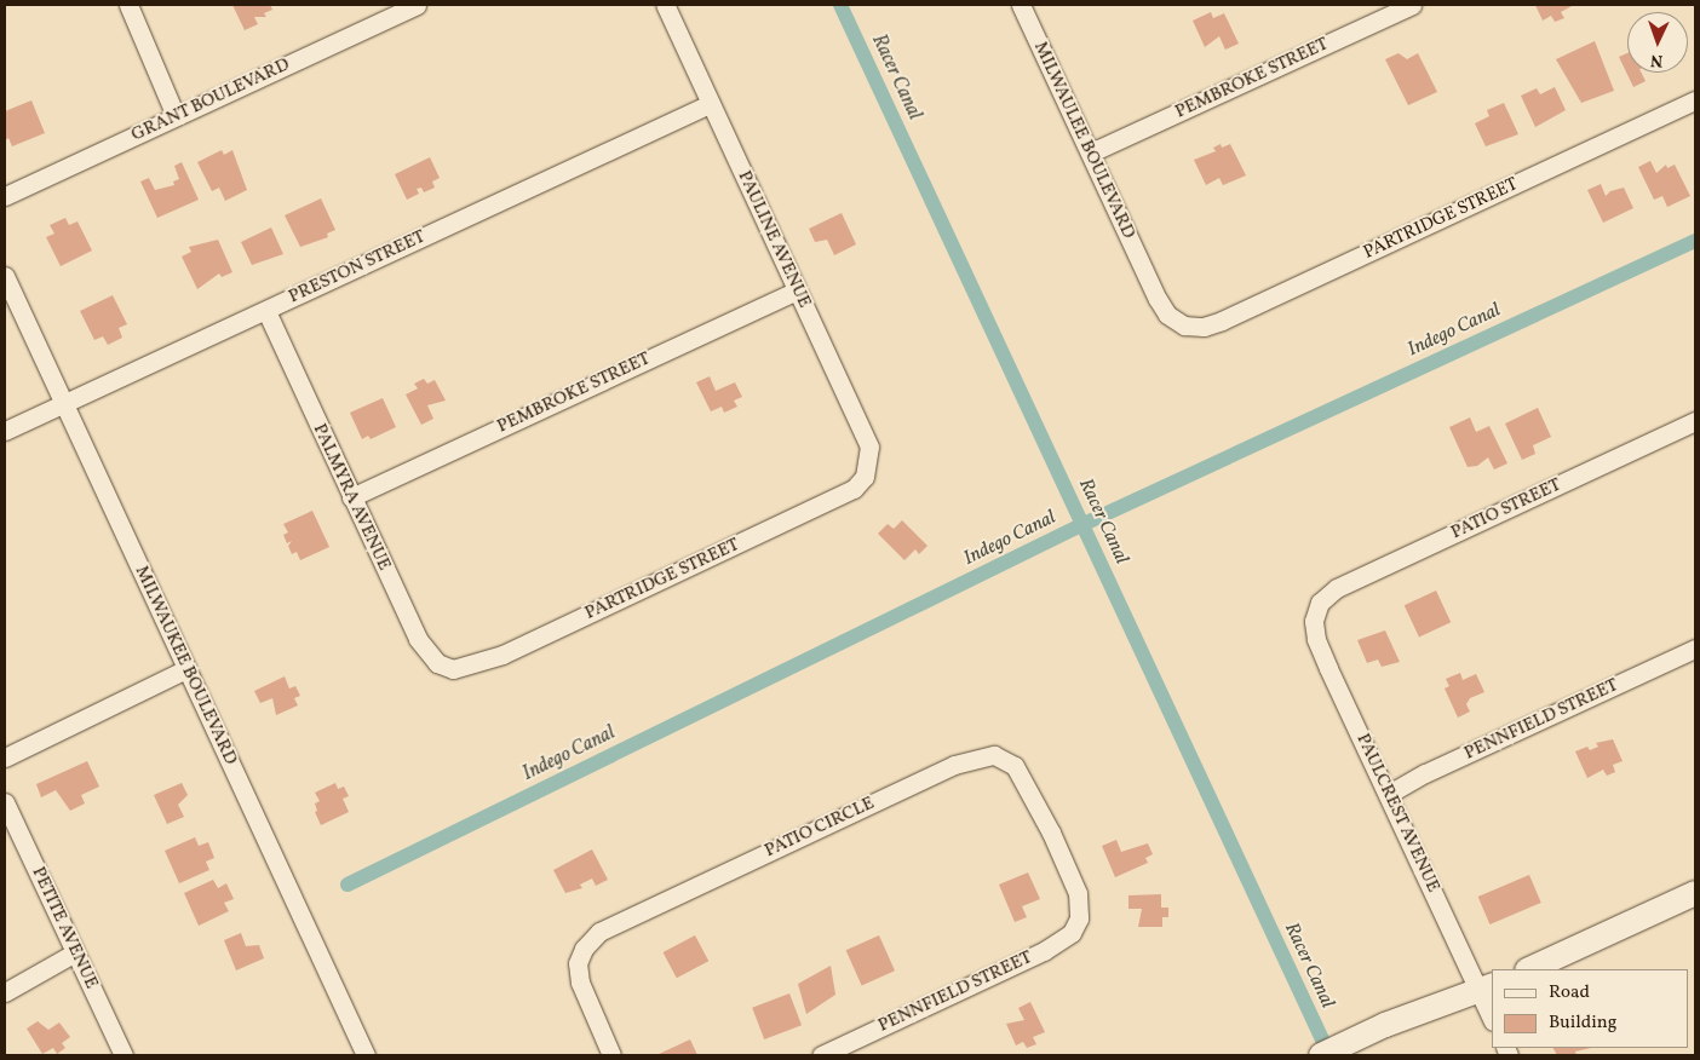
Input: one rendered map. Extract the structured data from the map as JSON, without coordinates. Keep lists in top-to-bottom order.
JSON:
{
  "streets": {
    "street": [
      "PEMBROKE STREET",
      "GRANT BOULEVARD",
      "MILWAULEE BOULEVARD",
      "PARTRIDGE STREET",
      "PAULINE AVENUE",
      "PRESTON STREET",
      "PALMYRA AVENUE",
      "PATIO STREET",
      "MILWAUKEE BOULEVARD",
      "PENNFIELD STREET",
      "PAULCREST AVENUE",
      "PATIO CIRCLE",
      "PETITE AVENUE"
    ]
  },
  "crossings": [
    ["PEMBROKE STREET", "MILWAULEE BOULEVARD"],
    ["PEMBROKE STREET", "PAULINE AVENUE"],
    ["PEMBROKE STREET", "PALMYRA AVENUE"],
    ["MILWAULEE BOULEVARD", "PARTRIDGE STREET"],
    ["PARTRIDGE STREET", "PAULINE AVENUE"],
    ["PARTRIDGE STREET", "PALMYRA AVENUE"],
    ["PAULINE AVENUE", "PRESTON STREET"],
    ["PRESTON STREET", "PALMYRA AVENUE"],
    ["PRESTON STREET", "MILWAUKEE BOULEVARD"],
    ["PATIO STREET", "PAULCREST AVENUE"],
    ["PENNFIELD STREET", "PAULCREST AVENUE"],
    ["PENNFIELD STREET", "PATIO CIRCLE"]
  ],
  "water": ["Racer Canal", "Indego Canal"],
  "legend": ["Road", "Building"],
  "north": "bottom"
}
